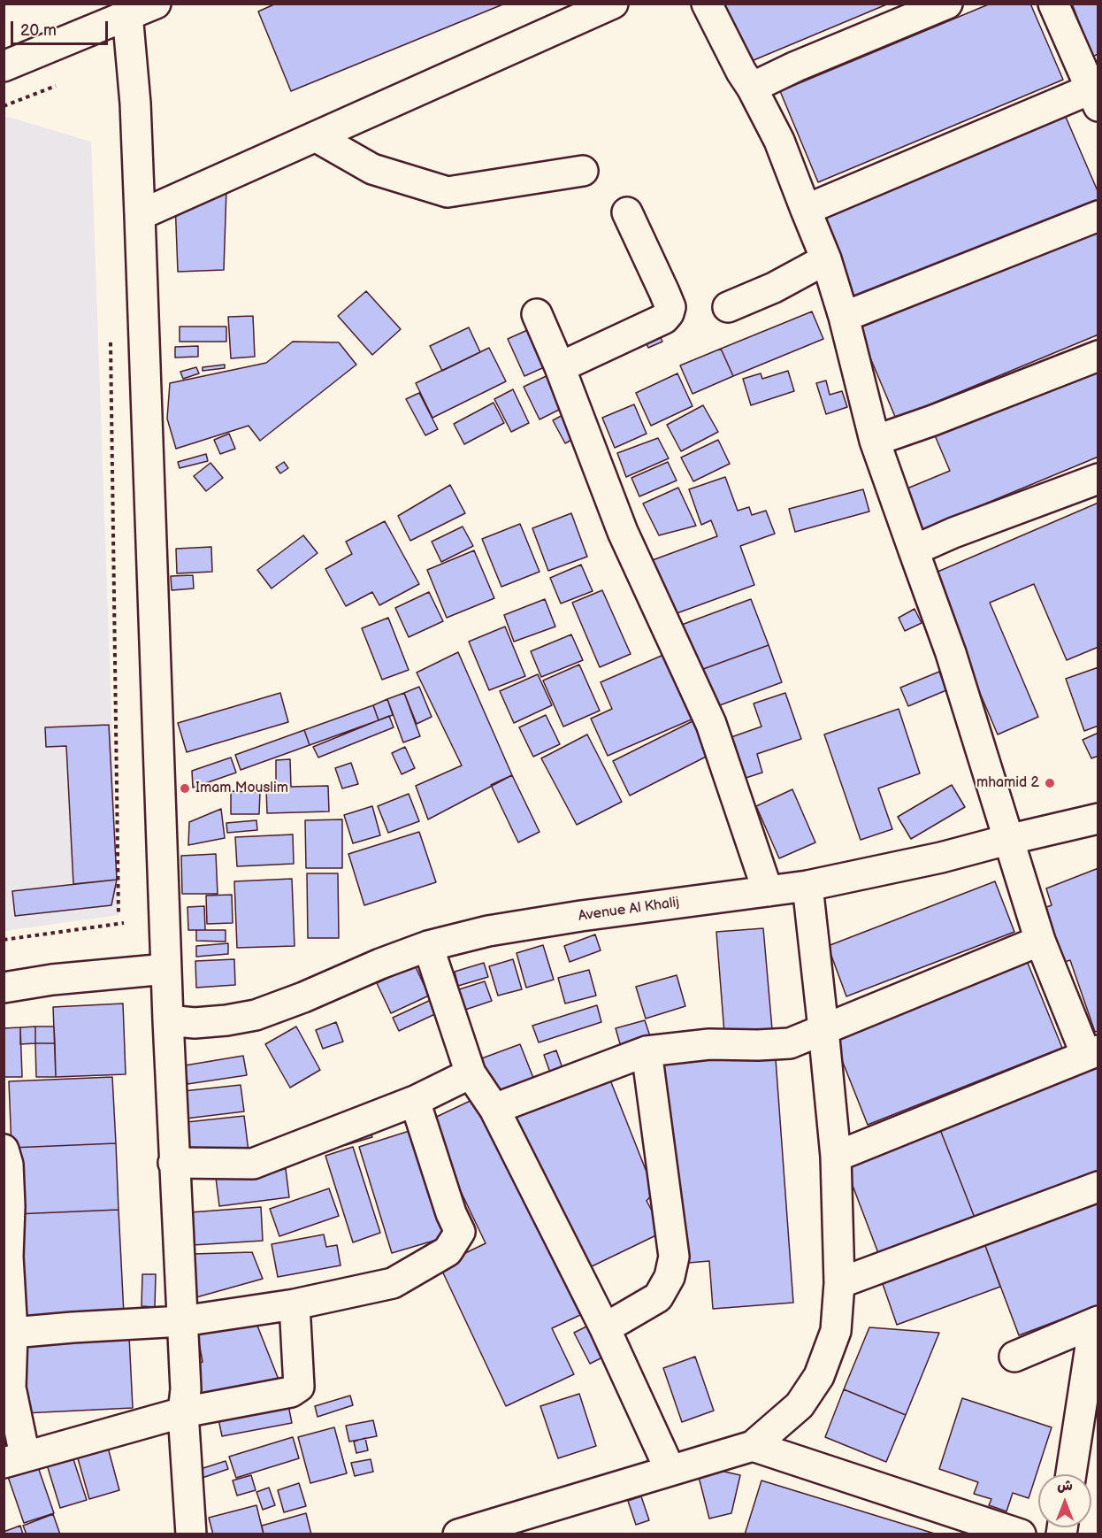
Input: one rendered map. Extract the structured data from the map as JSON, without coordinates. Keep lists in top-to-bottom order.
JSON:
{
  "streets": {
    "street": ["Avenue Al Khalij"]
  },
  "places": ["mhamid 2", "Imam Mouslim"],
  "scale_bar": "20 m",
  "north": "top"
}
